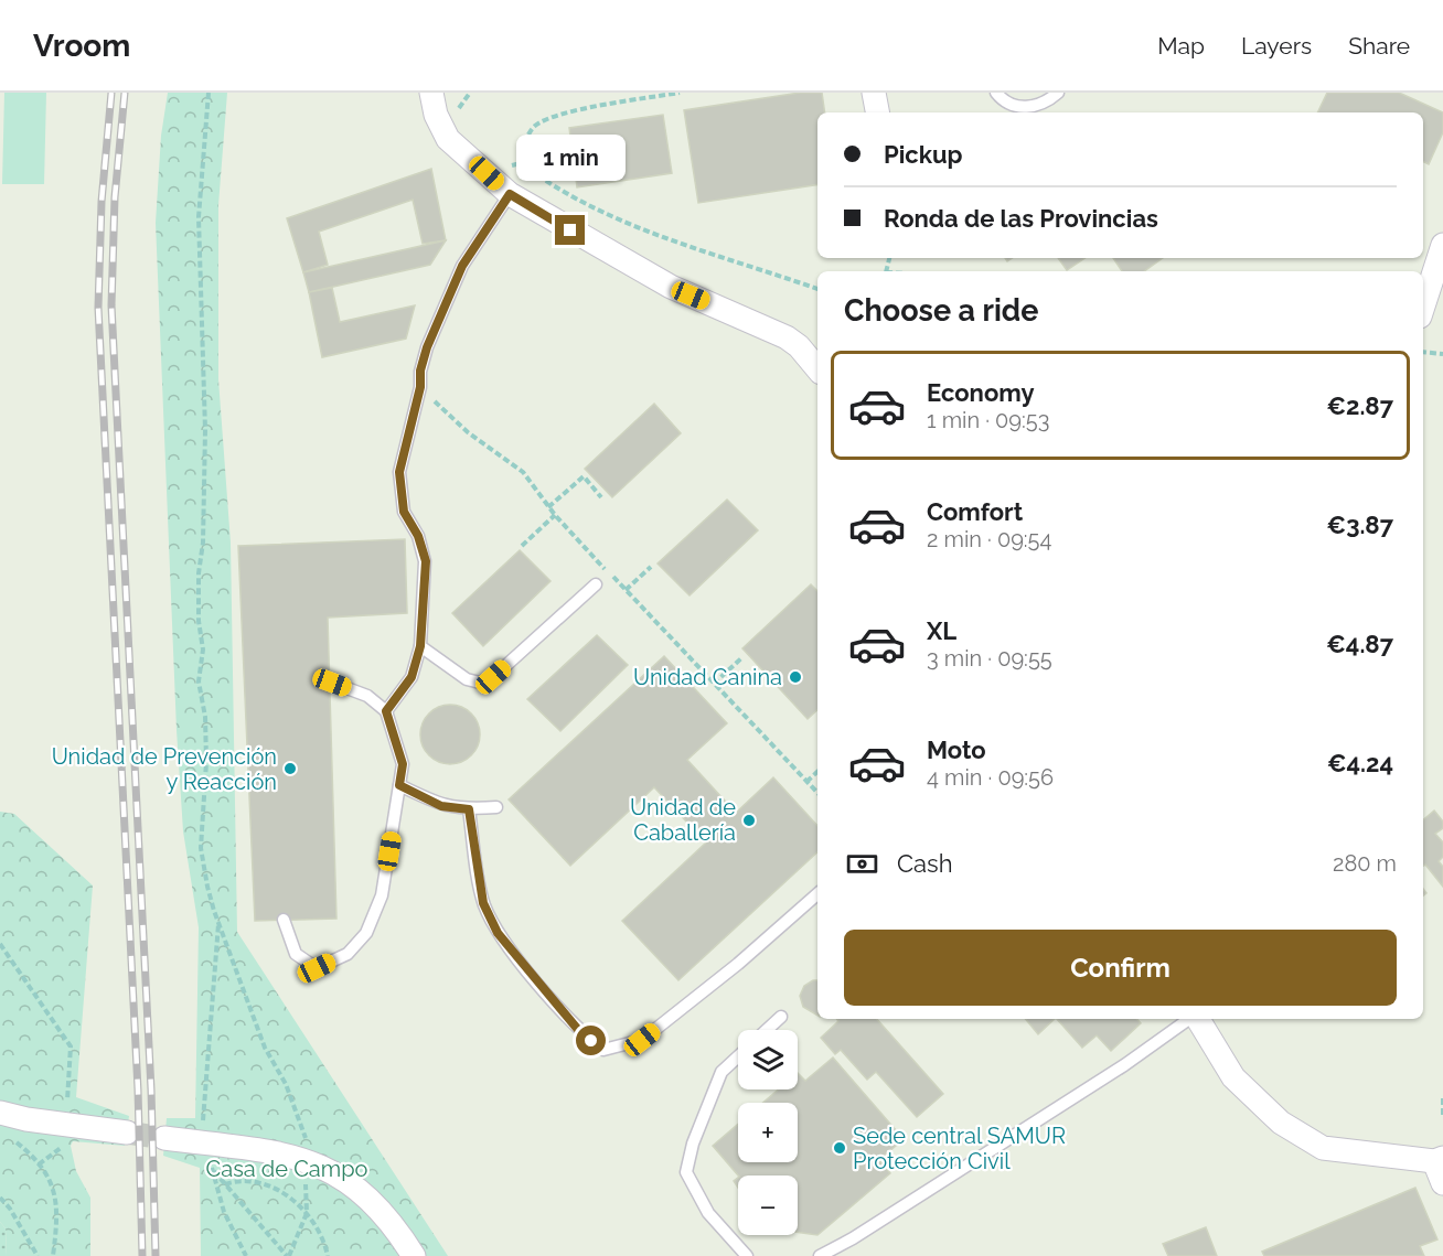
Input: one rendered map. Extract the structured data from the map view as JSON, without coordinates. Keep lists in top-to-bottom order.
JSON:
{
  "parks": ["Casa de Campo"],
  "places": [
    "Unidad Canina",
    "Unidad de Prevención y Reacción",
    "Unidad de Caballería",
    "Sede central SAMUR Protección Civil"
  ],
  "page": {
    "header": "Vroom",
    "nav": ["Map", "Layers", "Share"],
    "banner": ["Pickup", "Ronda de las Provincias"],
    "bubble": "1 min",
    "heading": "Choose a ride",
    "list": [
      {
        "name": "Economy",
        "note": "1 min · 09:53",
        "value": "€2.87"
      },
      {
        "name": "Comfort",
        "note": "2 min · 09:54",
        "value": "€3.87"
      },
      {
        "name": "XL",
        "note": "3 min · 09:55",
        "value": "€4.87"
      },
      {
        "name": "Moto",
        "note": "4 min · 09:56",
        "value": "€4.24"
      }
    ],
    "pay": ["Cash", "280 m"],
    "buttons": "Confirm",
    "map_buttons": ["+", "−"]
  }
}
